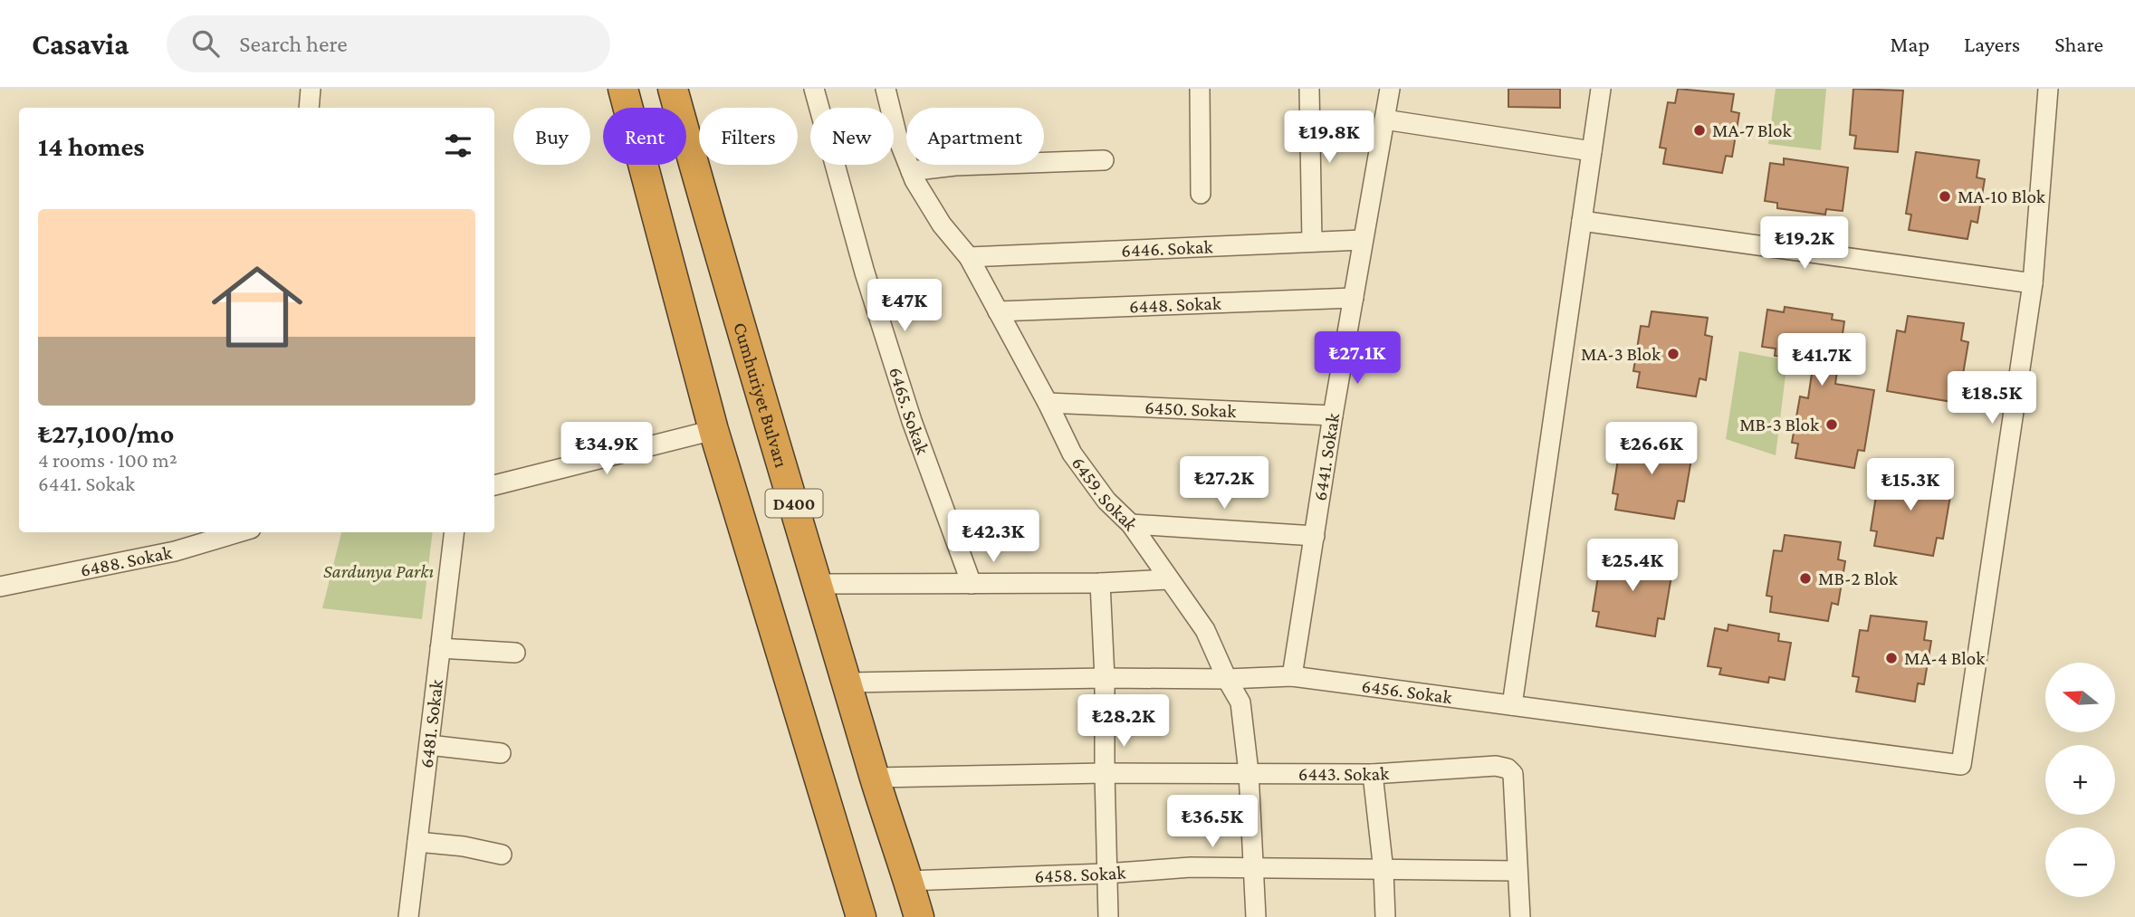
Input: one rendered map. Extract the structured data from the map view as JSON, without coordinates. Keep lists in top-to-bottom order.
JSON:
{
  "streets": {
    "highway": ["Cumhuriyet Bulvarı", "D400"],
    "street": [
      "6446. Sokak",
      "6448. Sokak",
      "6450. Sokak",
      "6465. Sokak",
      "6441. Sokak",
      "6459. Sokak",
      "6488. Sokak",
      "6456. Sokak",
      "6481. Sokak",
      "6443. Sokak",
      "6458. Sokak"
    ]
  },
  "crossings": [
    ["6446. Sokak", "6441. Sokak"],
    ["6446. Sokak", "6459. Sokak"],
    ["6448. Sokak", "6441. Sokak"],
    ["6448. Sokak", "6459. Sokak"],
    ["Cumhuriyet Bulvarı", "6456. Sokak"],
    ["Cumhuriyet Bulvarı", "6443. Sokak"],
    ["Cumhuriyet Bulvarı", "6458. Sokak"],
    ["6450. Sokak", "6441. Sokak"],
    ["6450. Sokak", "6459. Sokak"],
    ["6441. Sokak", "6456. Sokak"],
    ["6459. Sokak", "6456. Sokak"],
    ["6459. Sokak", "6443. Sokak"],
    ["6459. Sokak", "6458. Sokak"],
    ["6443. Sokak", "6458. Sokak"]
  ],
  "parks": ["Sardunya Parkı"],
  "places": [
    "MA-7 Blok",
    "MA-10 Blok",
    "MA-3 Blok",
    "MB-3 Blok",
    "MB-2 Blok",
    "MA-4 Blok"
  ],
  "north": "left",
  "page": {
    "header": "Casavia",
    "search": "Search here",
    "nav": ["Map", "Layers", "Share"],
    "chip": [
      "Buy",
      "Rent",
      "Filters",
      "New",
      "Apartment"
    ],
    "heading": "14 homes",
    "price": [
      "₺19.8K",
      "₺19.2K",
      "₺47K",
      "₺27.1K",
      "₺41.7K",
      "₺18.5K",
      "₺34.9K",
      "₺26.6K",
      "₺27.2K",
      "₺15.3K",
      "₺42.3K",
      "₺25.4K",
      "₺28.2K",
      "₺36.5K"
    ],
    "list": [
      {
        "name": "₺27,100/mo",
        "note": "4 rooms · 100 m² · 6441. Sokak"
      }
    ],
    "map_buttons": ["+", "−"]
  }
}
